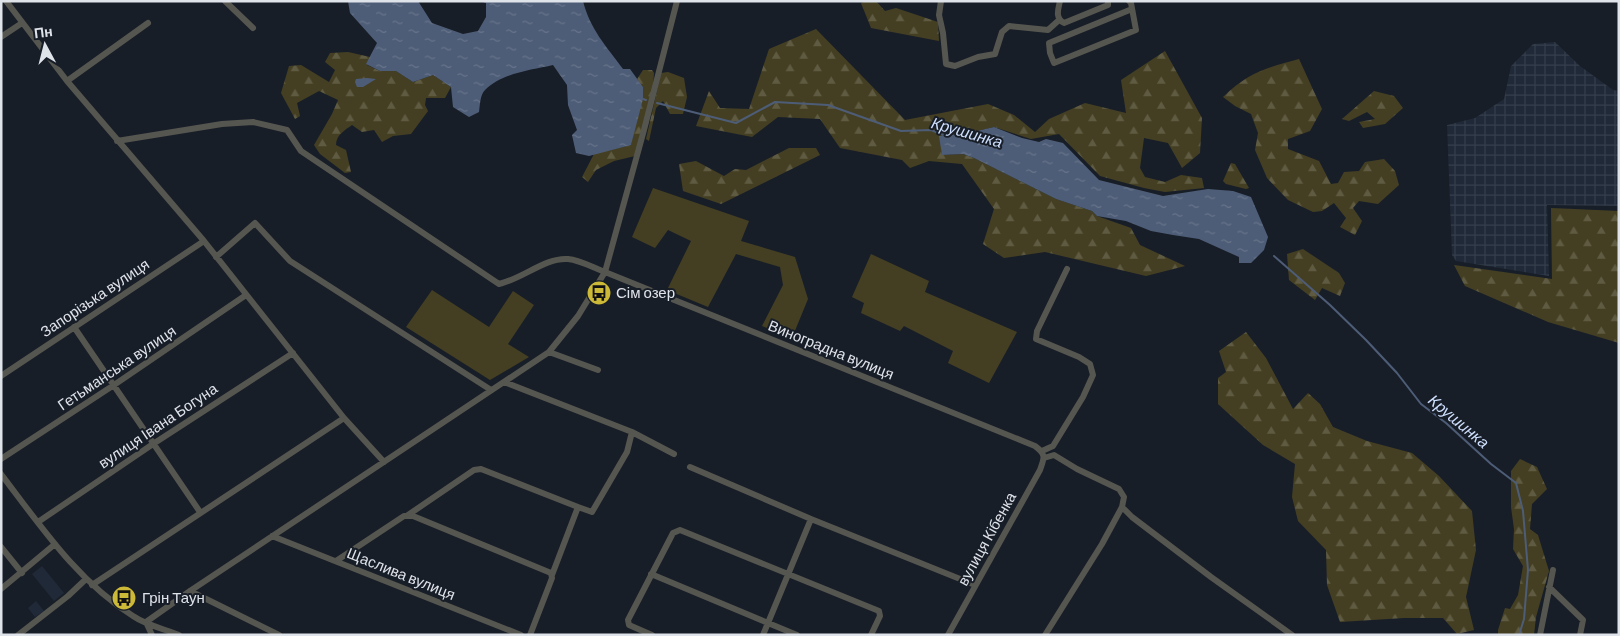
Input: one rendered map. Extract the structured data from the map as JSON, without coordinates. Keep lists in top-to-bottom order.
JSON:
{
  "streets": {
    "street": [
      "Запорізька вулиця",
      "Виноградна вулиця",
      "Гетьманська вулиця",
      "вулиця Івана Богуна",
      "вулиця Кібенка",
      "Щаслива вулиця"
    ]
  },
  "crossings": [
    ["Виноградна вулиця", "вулиця Кібенка"]
  ],
  "water": ["Крушинка"],
  "places": {
    "bus stop": ["Сім озер", "Грін Таун"]
  },
  "north": "top"
}
